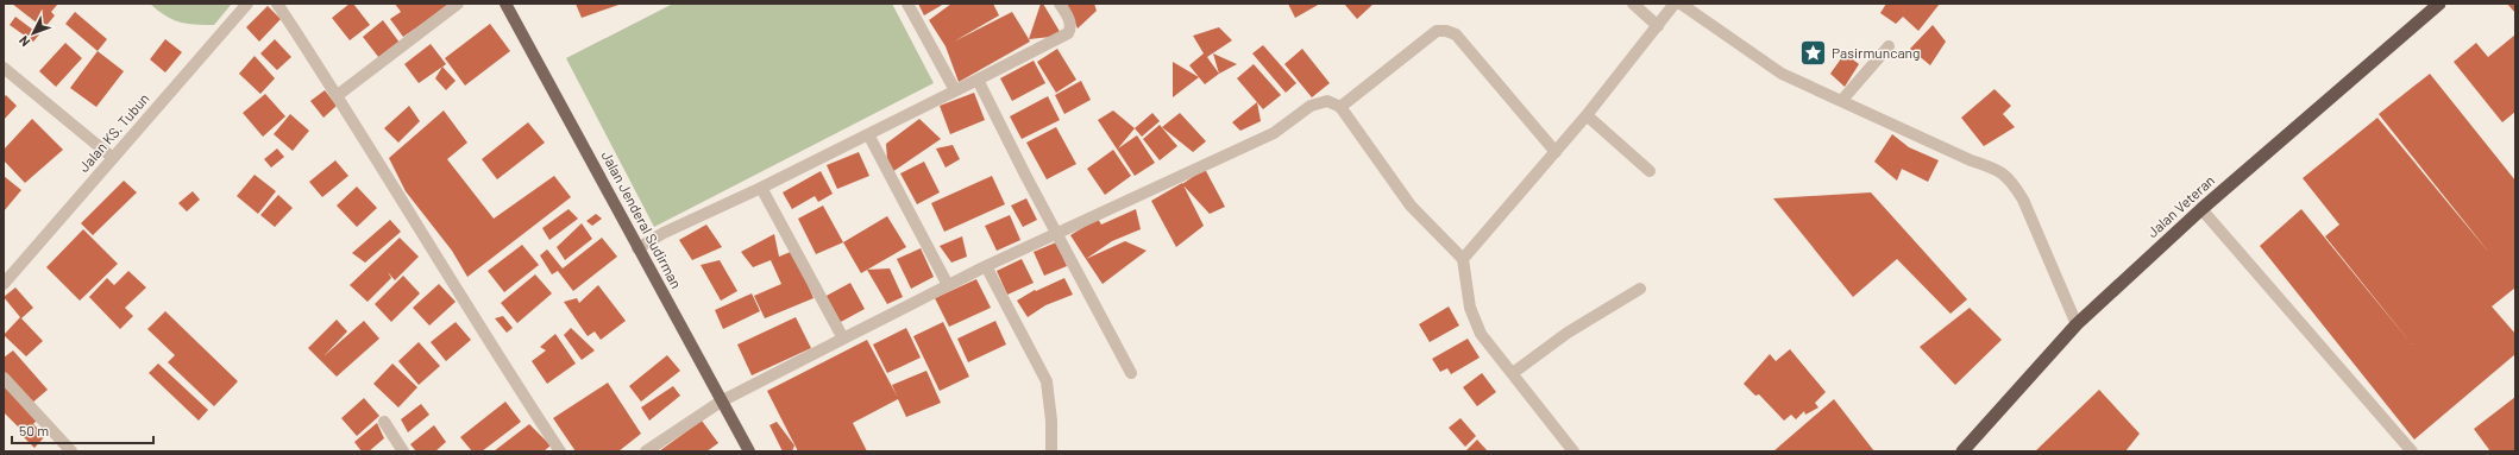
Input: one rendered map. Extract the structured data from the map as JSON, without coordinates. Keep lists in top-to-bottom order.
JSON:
{
  "streets": {
    "highway": ["Jalan Veteran"],
    "main road": ["Jalan Jenderal Sudirman"],
    "street": ["Jalan KS. Tubun"]
  },
  "places": {
    "place": ["Pasirmuncang"]
  },
  "scale_bar": "50 m",
  "north": "bottom left"
}
